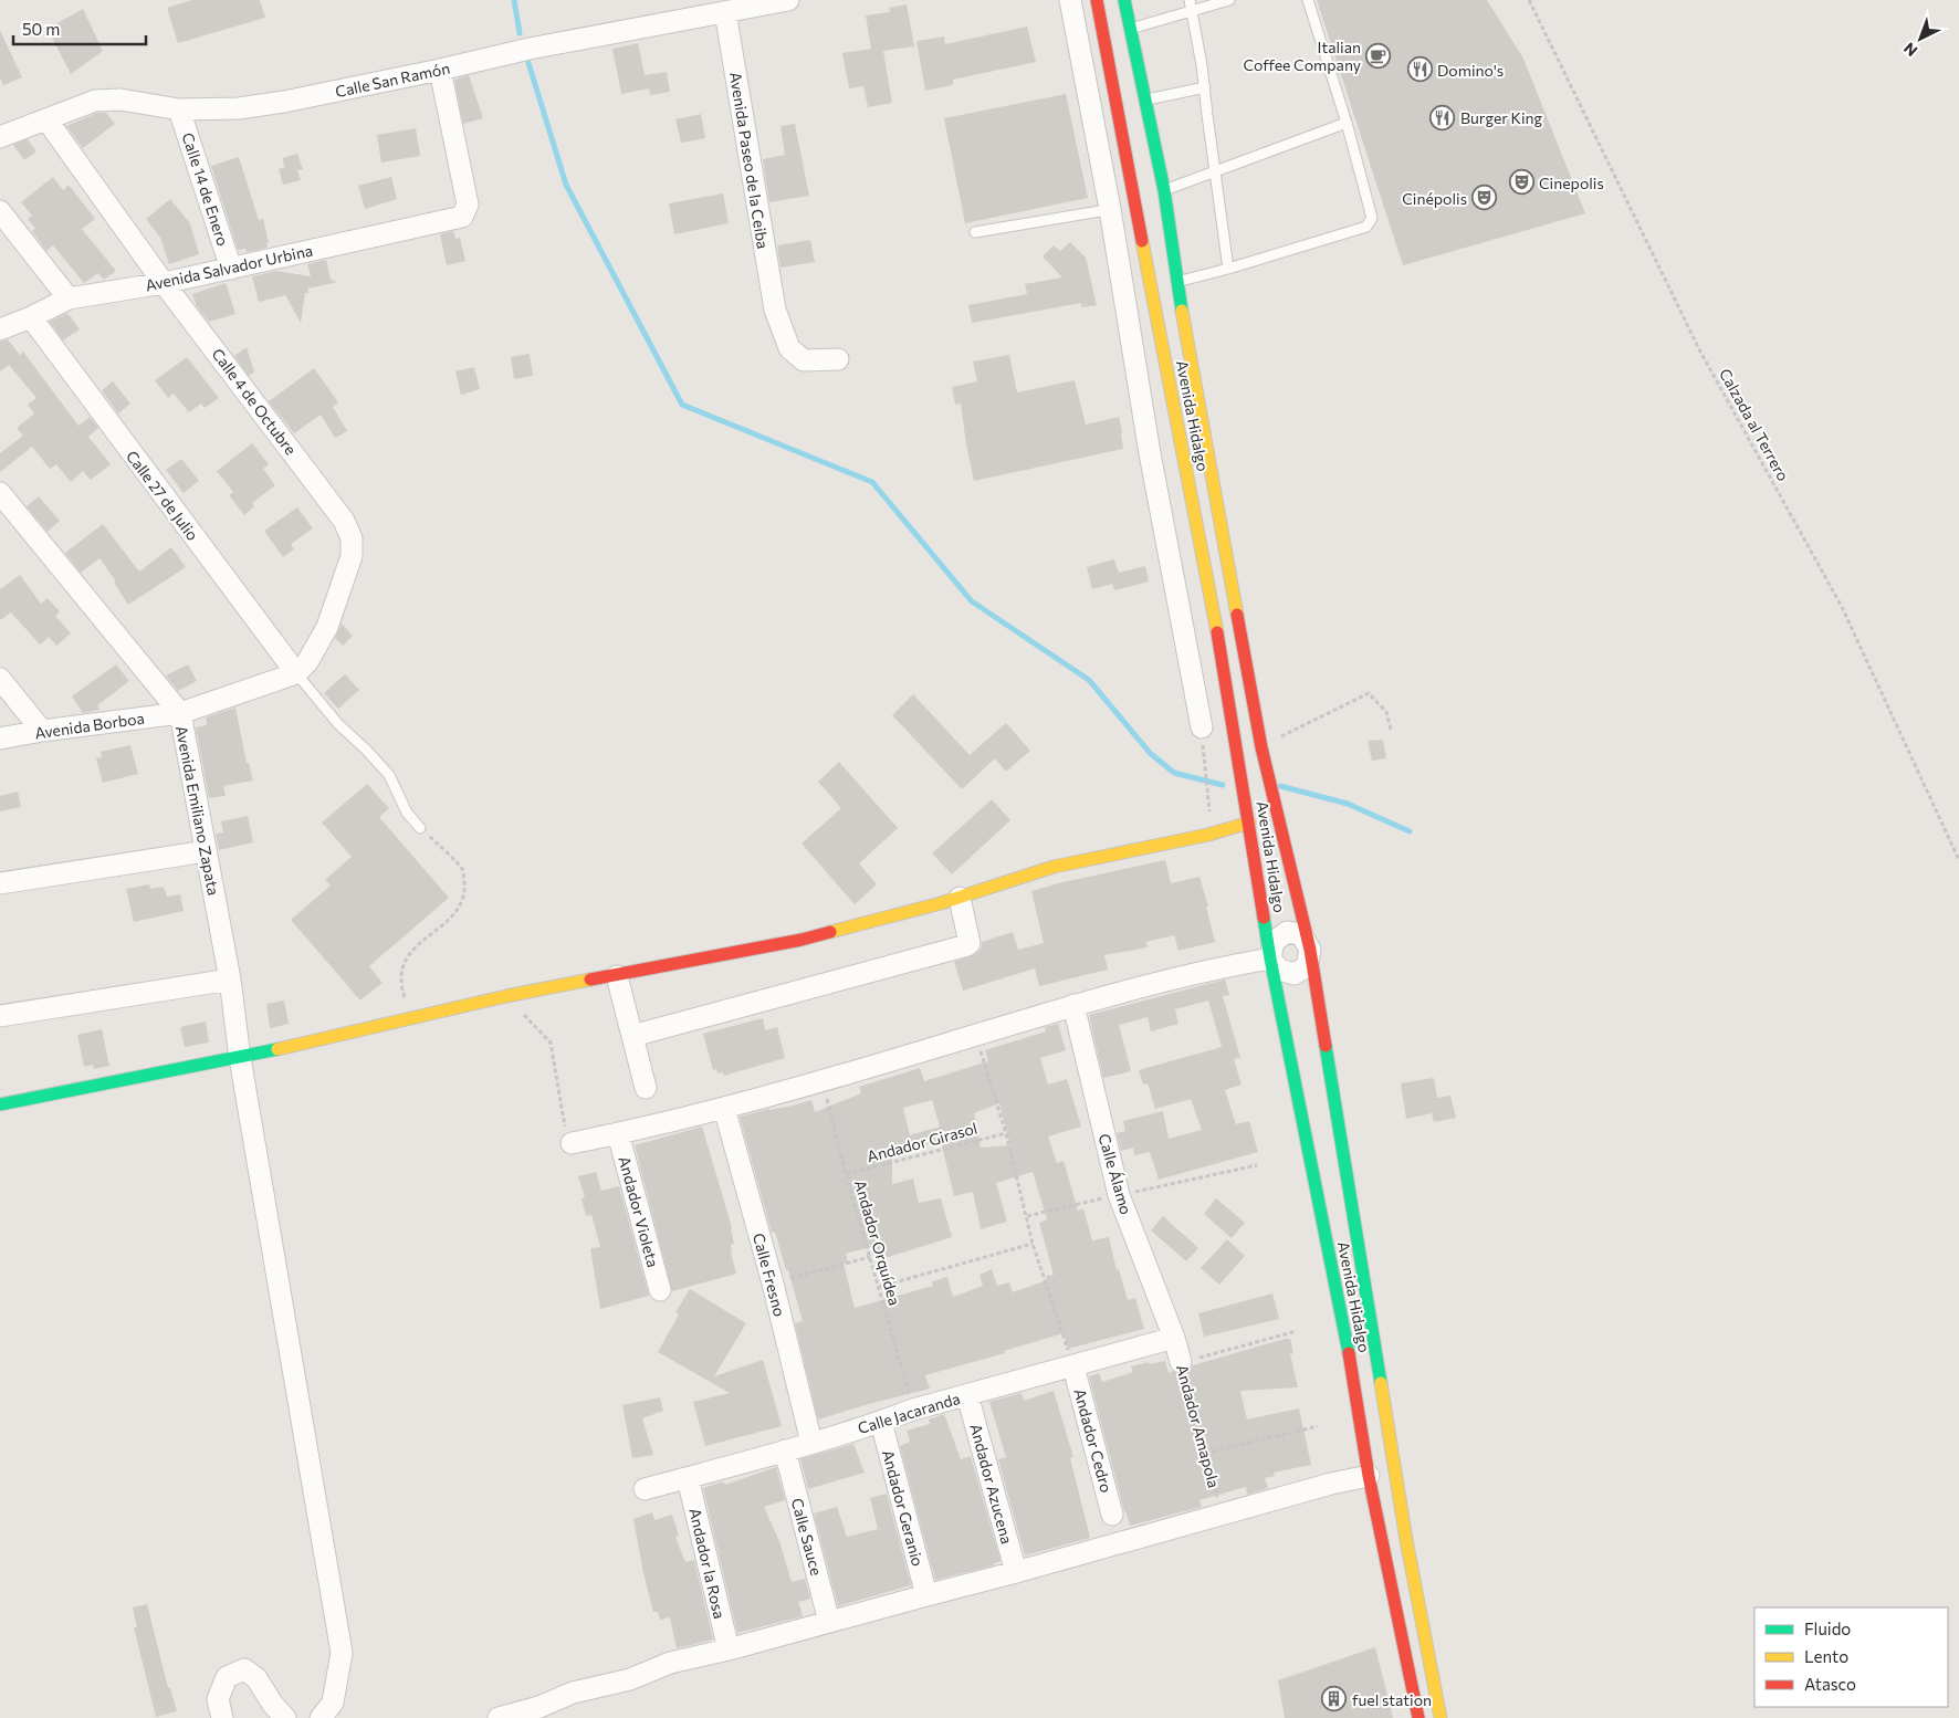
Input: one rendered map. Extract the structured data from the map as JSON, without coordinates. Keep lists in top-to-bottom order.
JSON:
{
  "streets": {
    "main road": ["Avenida Hidalgo"],
    "street": [
      "Calle San Ramón",
      "Avenida Paseo de la Ceiba",
      "Calle 14 de Enero",
      "Avenida Salvador Urbina",
      "Calle 4 de Octubre",
      "Calle 27 de Julio",
      "Avenida Borboa",
      "Avenida Emiliano Zapata",
      "Calle Álamo",
      "Andador Violeta",
      "Calle Fresno",
      "Calle Jacaranda",
      "Andador Amapola",
      "Andador Cedro",
      "Andador Azucena",
      "Andador Geranio",
      "Calle Sauce",
      "Andador la Rosa"
    ],
    "path": ["Calzada al Terrero", "Andador Girasol", "Andador Orquídea"]
  },
  "crossings": [
    ["Calle San Ramón", "Avenida Paseo de la Ceiba"],
    ["Calle San Ramón", "Calle 14 de Enero"],
    ["Calle San Ramón", "Avenida Salvador Urbina"],
    ["Calle San Ramón", "Calle 4 de Octubre"],
    ["Calle 14 de Enero", "Avenida Salvador Urbina"],
    ["Avenida Salvador Urbina", "Calle 4 de Octubre"],
    ["Avenida Salvador Urbina", "Calle 27 de Julio"],
    ["Calle 4 de Octubre", "Calle 27 de Julio"],
    ["Calle 4 de Octubre", "Avenida Borboa"],
    ["Calle 27 de Julio", "Avenida Borboa"],
    ["Avenida Borboa", "Avenida Emiliano Zapata"],
    ["Andador Girasol", "Andador Orquídea"],
    ["Calle Álamo", "Calle Jacaranda"],
    ["Calle Álamo", "Andador Amapola"],
    ["Andador Orquídea", "Calle Jacaranda"],
    ["Calle Fresno", "Calle Jacaranda"],
    ["Calle Jacaranda", "Andador Amapola"],
    ["Calle Jacaranda", "Andador Cedro"],
    ["Calle Jacaranda", "Andador Azucena"],
    ["Calle Jacaranda", "Andador Geranio"],
    ["Calle Jacaranda", "Calle Sauce"],
    ["Calle Jacaranda", "Andador la Rosa"]
  ],
  "places": {
    "cafe": ["Italian Coffee Company"],
    "restaurant": ["Domino's", "Burger King"],
    "theatre": ["Cinepolis", "Cinépolis"],
    "building": ["fuel station"]
  },
  "legend": ["Fluido", "Lento", "Atasco"],
  "scale_bar": "50 m",
  "north": "bottom left"
}
